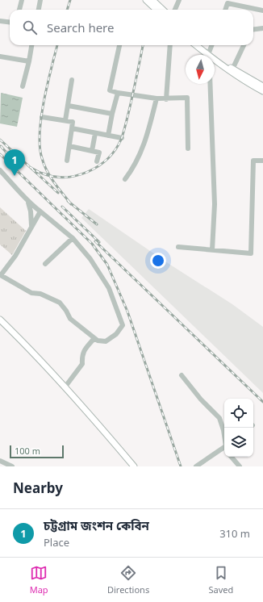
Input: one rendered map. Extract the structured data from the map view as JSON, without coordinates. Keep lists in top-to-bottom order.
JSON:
{
  "scale_bar": "100 m",
  "north": "bottom",
  "page": {
    "search": "Search here",
    "pins": "1",
    "scale": "100 m",
    "heading": "Nearby",
    "list": [
      {
        "mark": "1",
        "name": "চট্টগ্রাম জংশন কেবিন",
        "note": "Place",
        "value": "310 m"
      }
    ],
    "nav": ["Map", "Directions", "Saved"]
  }
}
